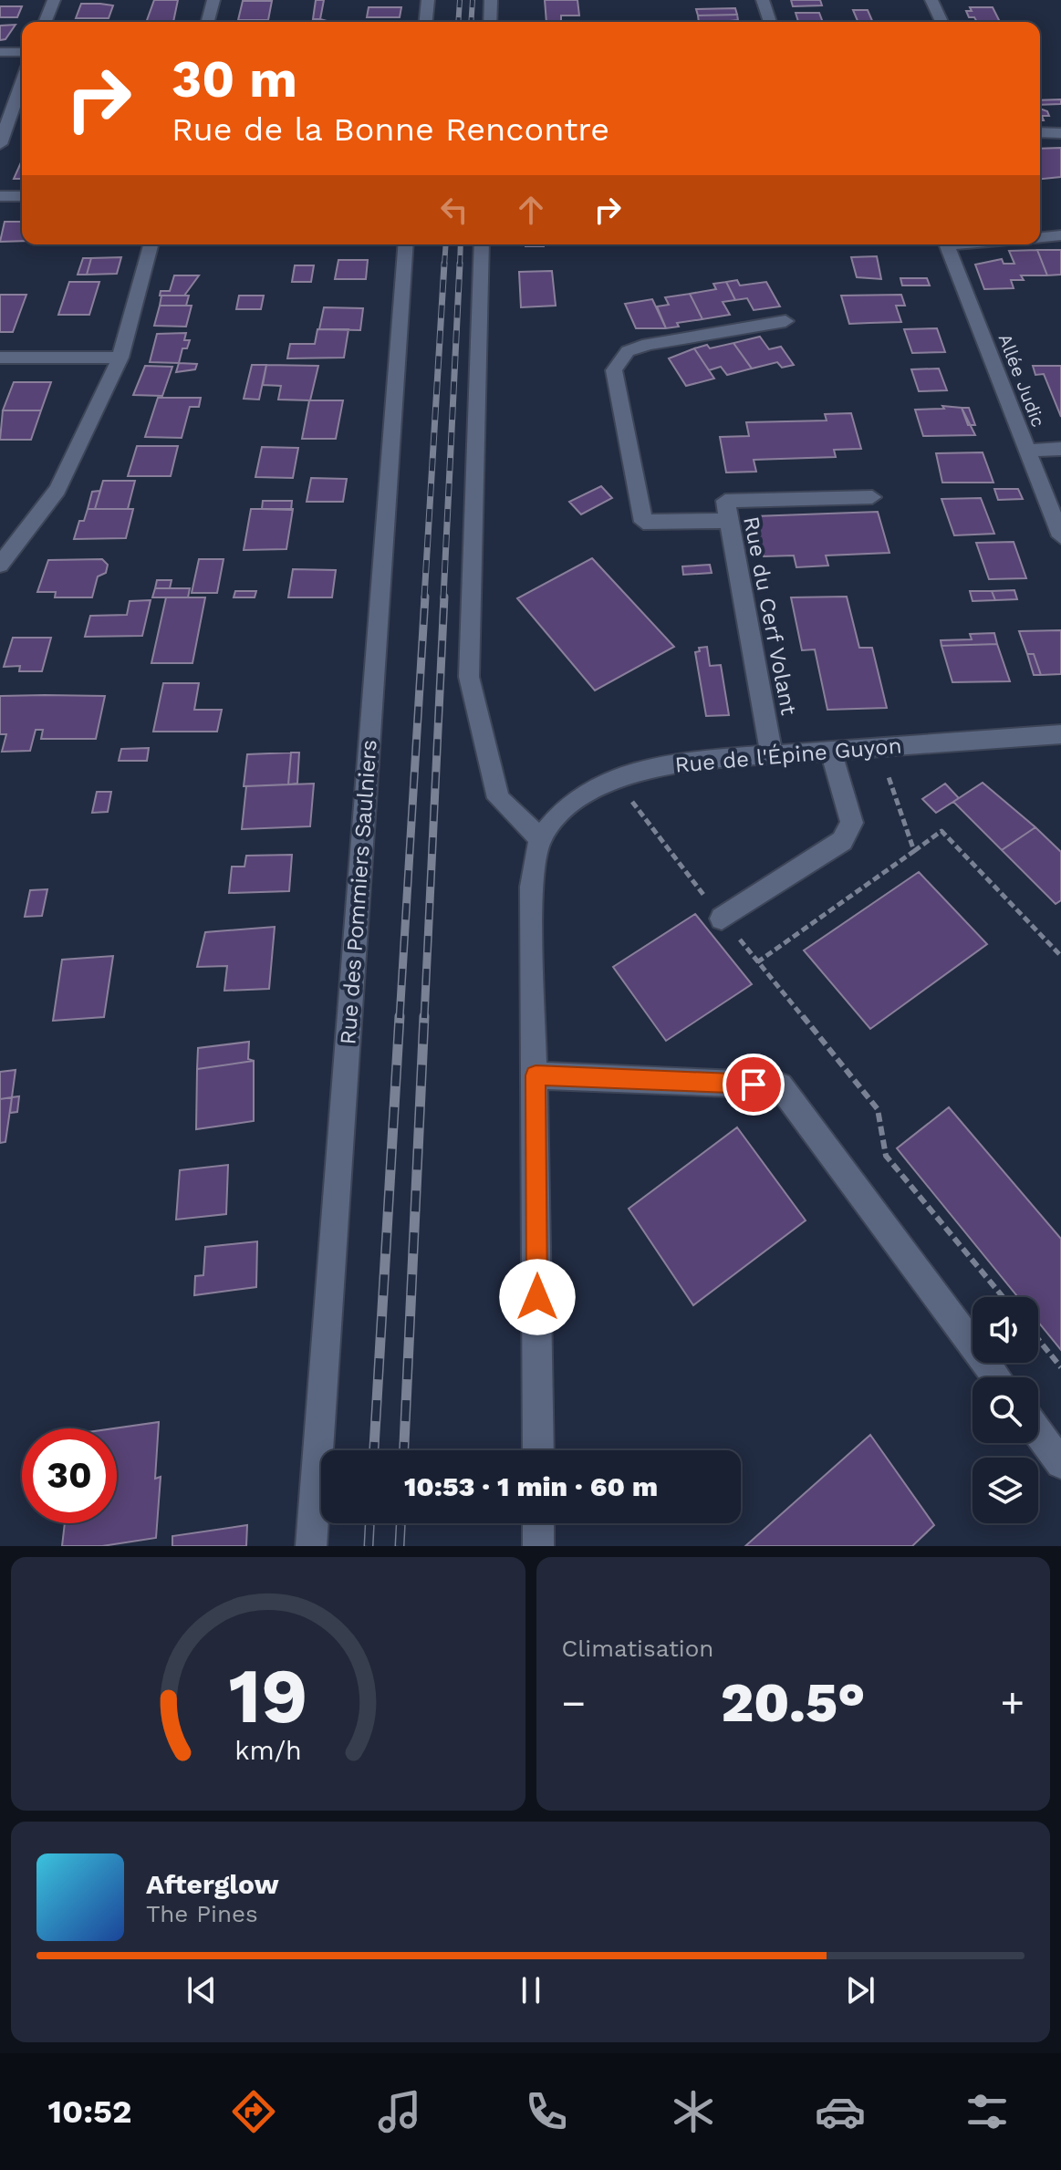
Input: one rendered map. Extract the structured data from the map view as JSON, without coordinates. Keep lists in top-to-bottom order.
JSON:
{
  "streets": {
    "street": [
      "Allée Judic",
      "Rue du Cerf Volant",
      "Rue de l'Épine Guyon",
      "Rue des Pommiers Saulniers"
    ]
  },
  "crossings": [
    ["Rue du Cerf Volant", "Rue de l'Épine Guyon"]
  ],
  "page": {
    "turn": ["30 m", "Rue de la Bonne Rencontre"],
    "limit": "30",
    "trip": "10:53 · 1 min · 60 m",
    "tile": "Climatisation",
    "heat": ["−", "20.5°", "+"],
    "song": ["Afterglow", "The Pines"],
    "tabs": "10:52",
    "gauge": ["19", "km/h"]
  }
}
